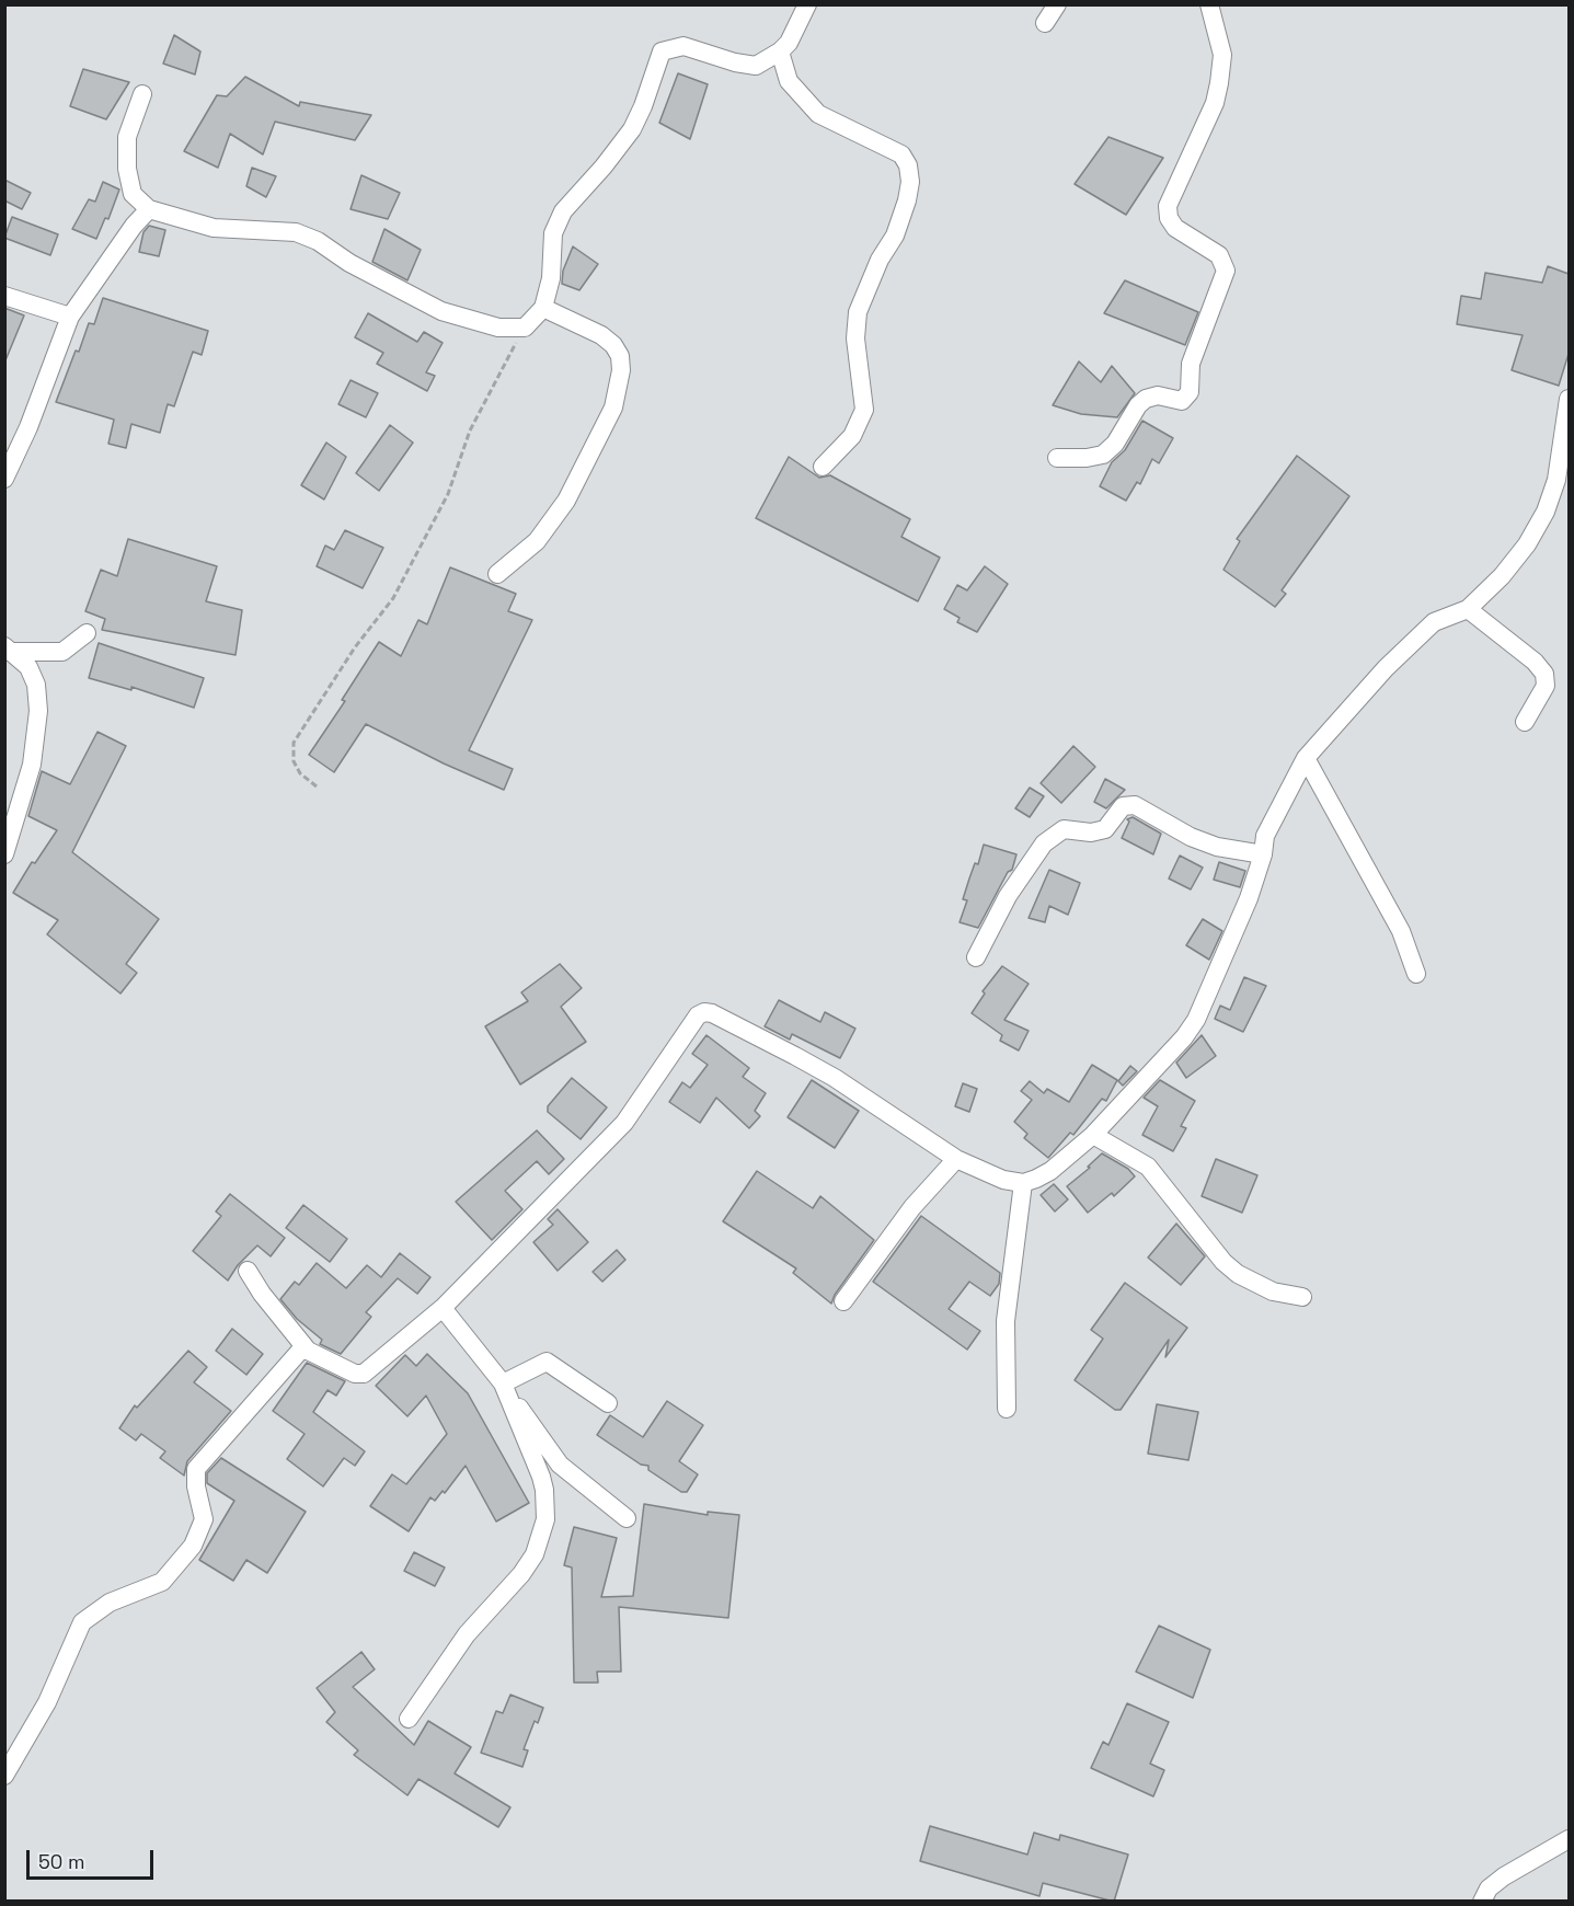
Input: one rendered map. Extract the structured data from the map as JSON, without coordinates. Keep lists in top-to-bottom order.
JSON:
{
  "scale_bar": "50 m"
}
